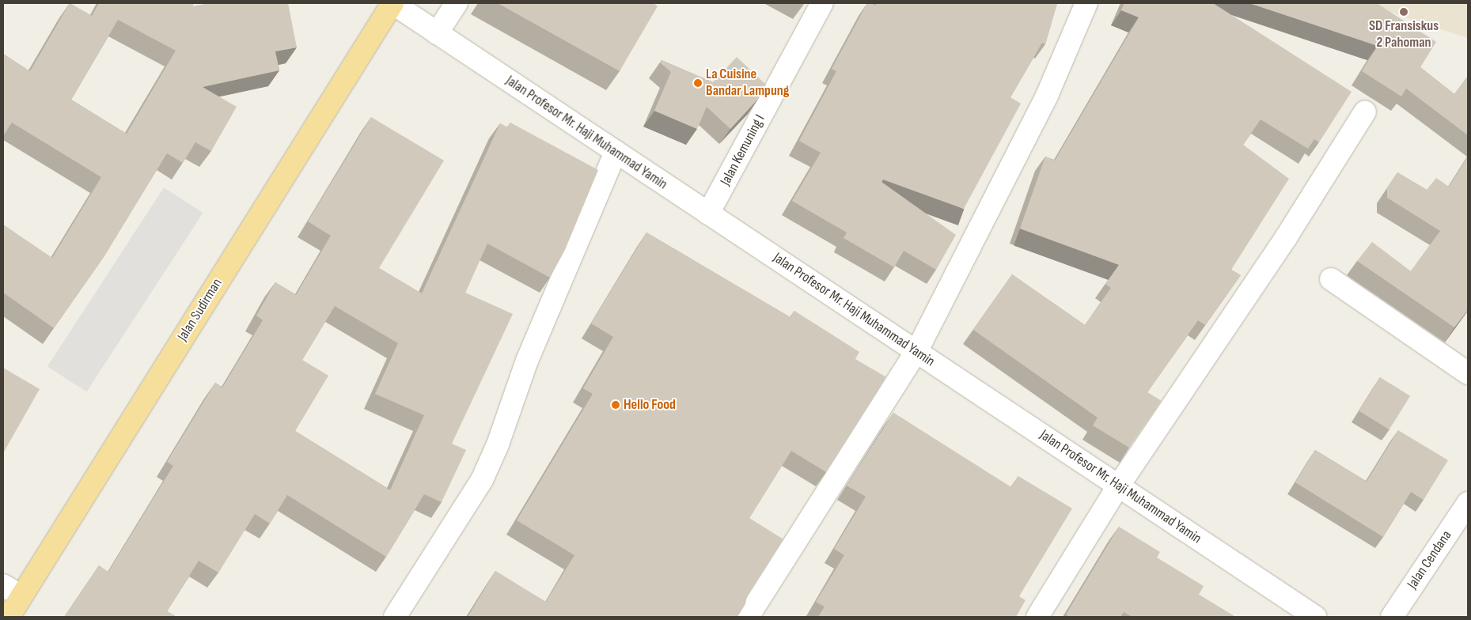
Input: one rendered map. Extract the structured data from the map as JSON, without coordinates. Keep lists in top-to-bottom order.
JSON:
{
  "streets": {
    "main road": ["Jalan Sudirman"],
    "street": ["Jalan Profesor Mr. Haji Muhammad Yamin", "Jalan Kemuning I", "Jalan Cendana"]
  },
  "crossings": [
    ["Jalan Profesor Mr. Haji Muhammad Yamin", "Jalan Kemuning I"],
    ["Jalan Profesor Mr. Haji Muhammad Yamin", "Jalan Sudirman"]
  ],
  "places": ["SD Fransiskus 2 Pahoman", "La Cuisine Bandar Lampung", "Hello Food"]
}
